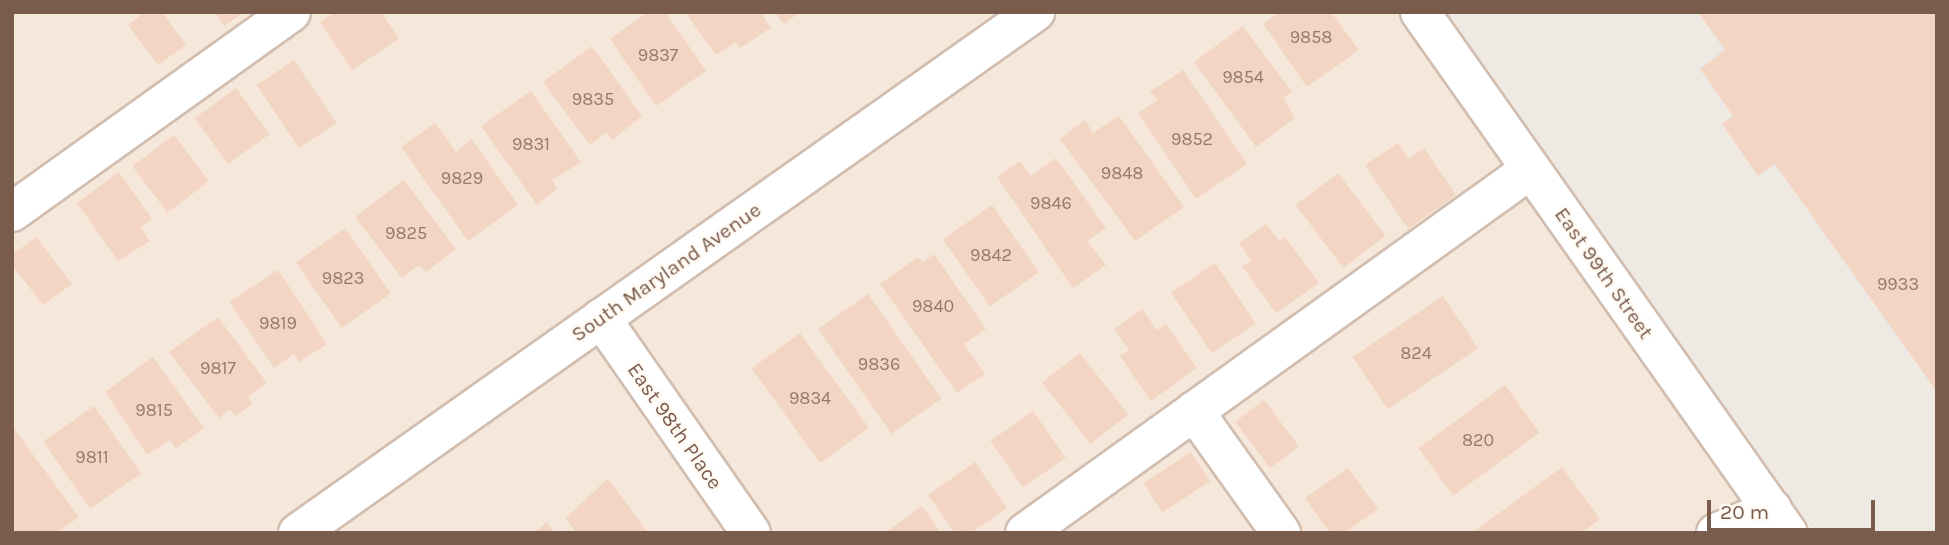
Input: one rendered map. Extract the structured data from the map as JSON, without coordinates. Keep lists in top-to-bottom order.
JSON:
{
  "streets": {
    "street": ["South Maryland Avenue", "East 99th Street", "East 98th Place"]
  },
  "crossings": [
    ["South Maryland Avenue", "East 98th Place"]
  ],
  "house_numbers": [
    "9858",
    "9837",
    "9854",
    "9835",
    "9852",
    "9831",
    "9848",
    "9829",
    "9846",
    "9825",
    "9842",
    "9823",
    "9933",
    "9840",
    "9819",
    "824",
    "9836",
    "9817",
    "9834",
    "9815",
    "820",
    "9811"
  ],
  "scale_bar": "20 m"
}
